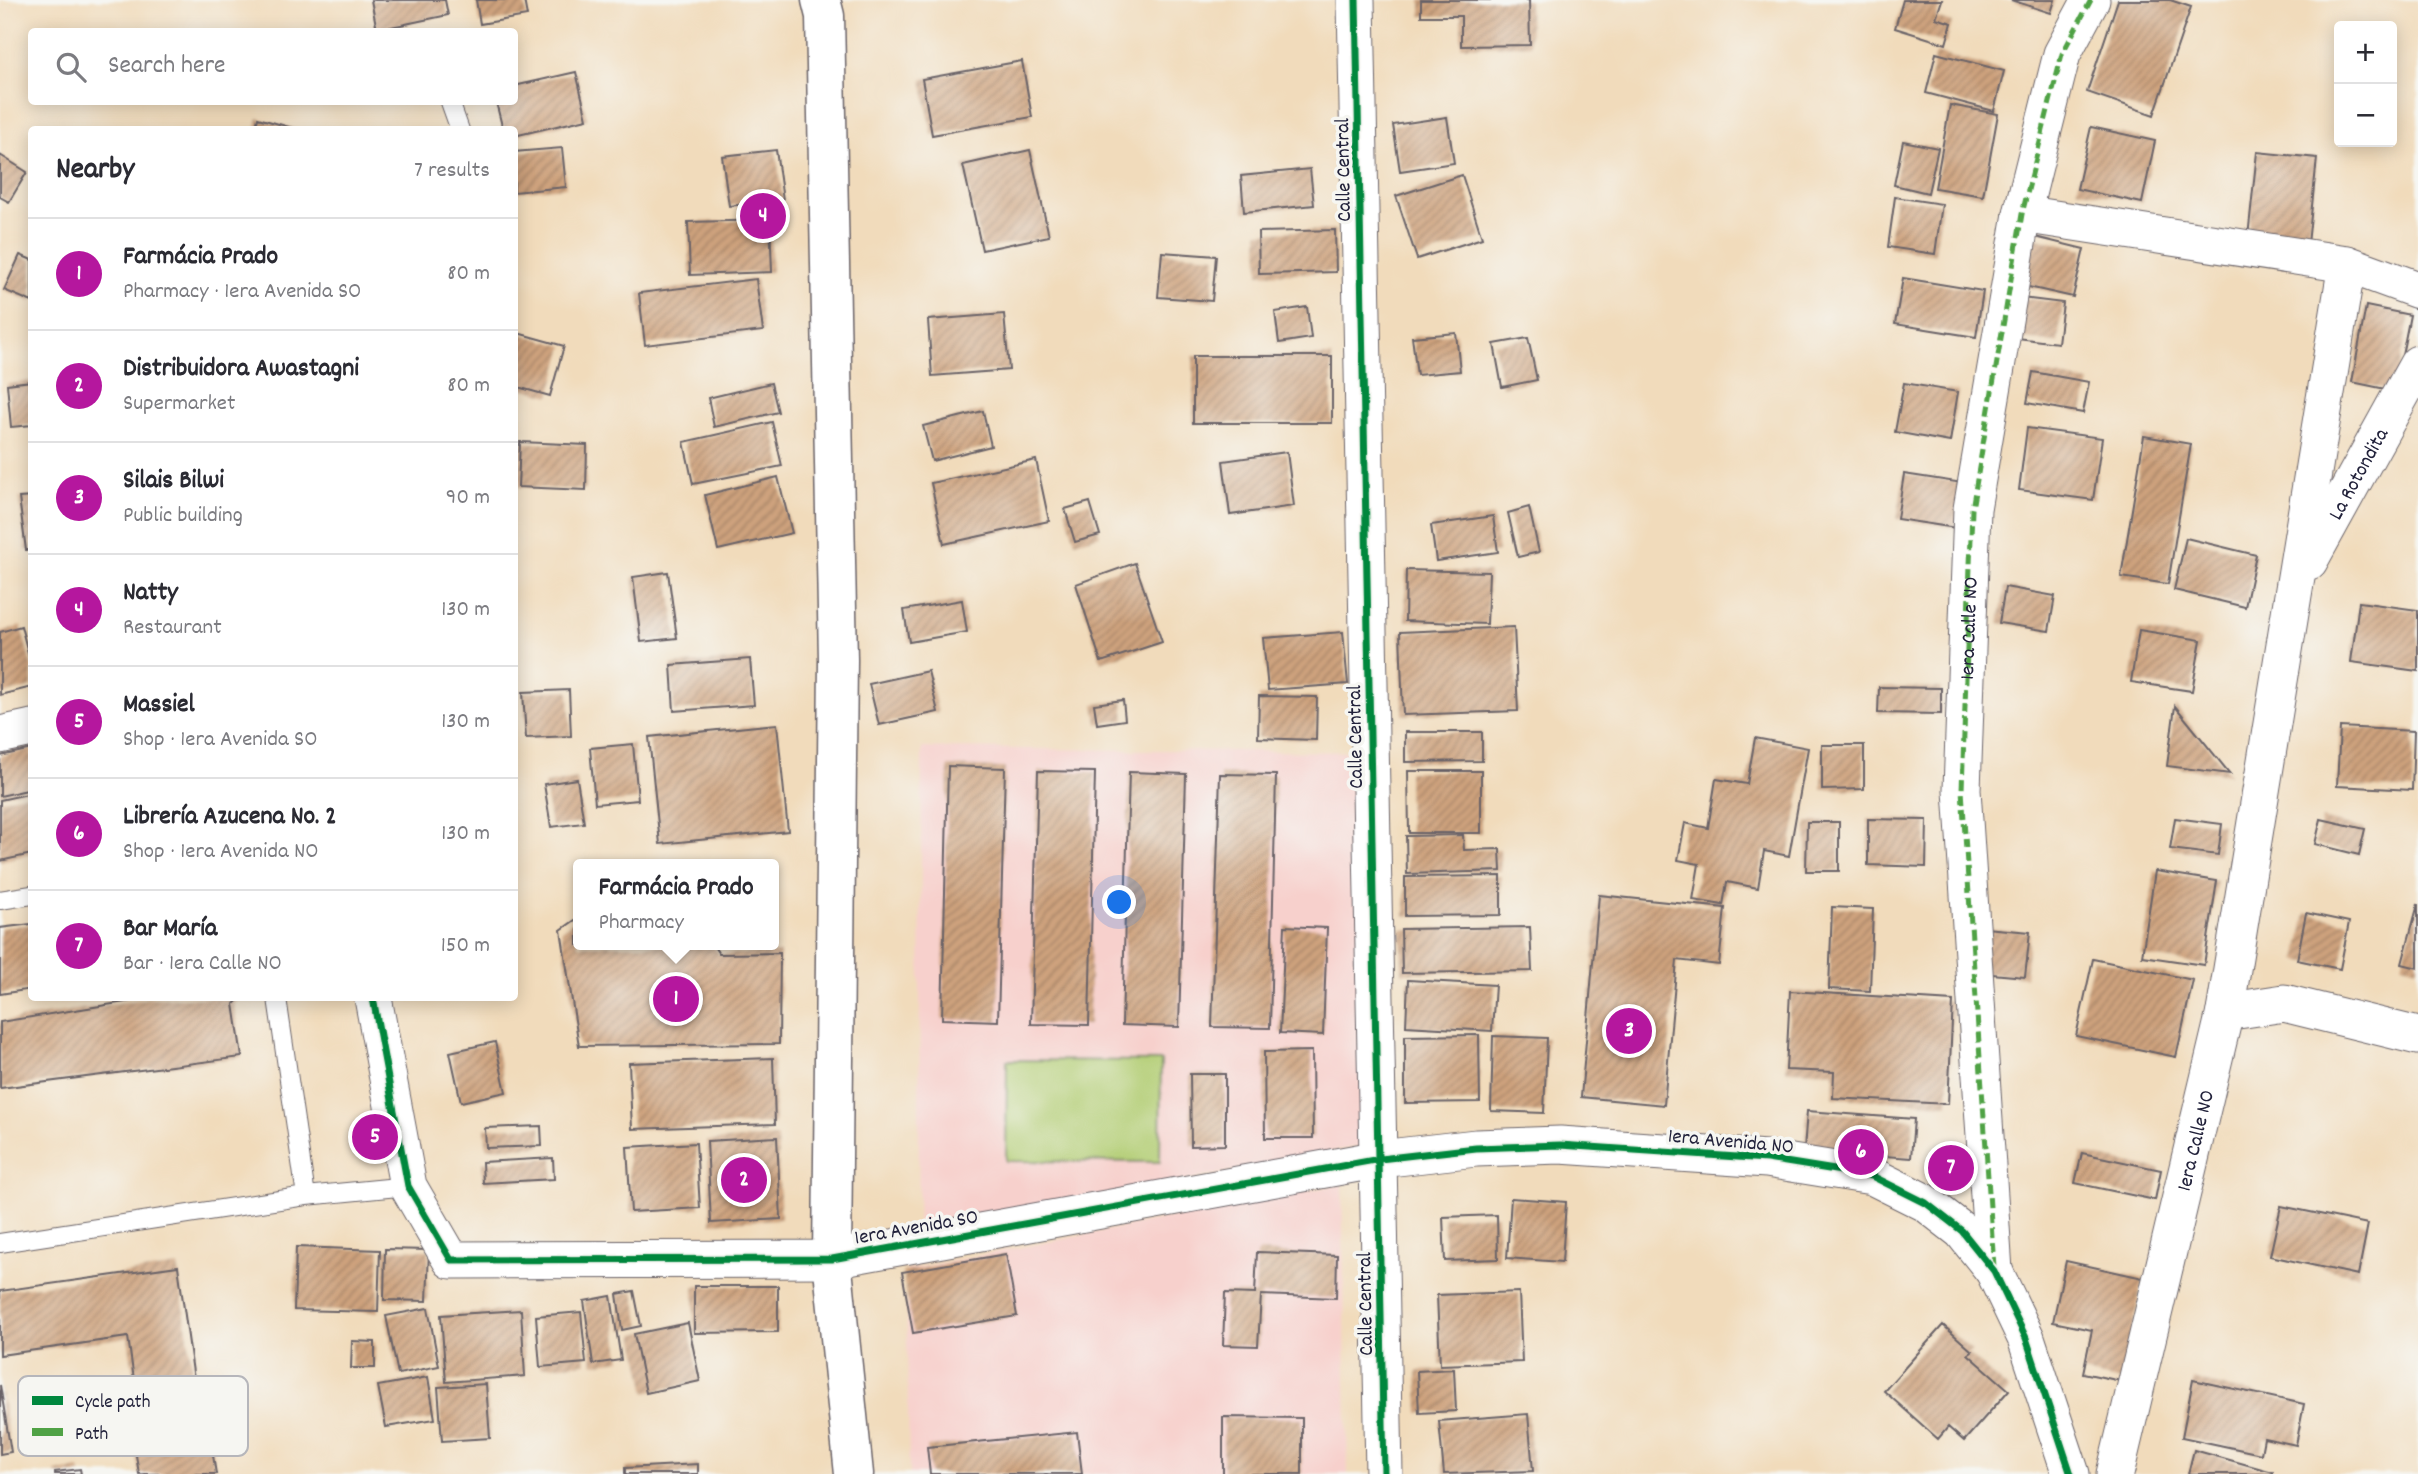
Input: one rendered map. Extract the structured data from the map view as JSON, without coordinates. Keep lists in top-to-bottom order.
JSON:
{
  "streets": {
    "street": [
      "Calle Central",
      "La Rotondita",
      "1era Calle NO",
      "1era Avenida NO",
      "1era Avenida SO"
    ]
  },
  "crossings": [
    ["Calle Central", "1era Avenida NO"],
    ["Calle Central", "1era Avenida SO"],
    ["La Rotondita", "1era Calle NO"],
    ["1era Calle NO", "1era Avenida NO"],
    ["1era Avenida NO", "1era Avenida SO"]
  ],
  "legend": ["Cycle path", "Path"],
  "page": {
    "map_buttons": ["+", "−"],
    "search": "Search here",
    "heading": ["Nearby", "7 results"],
    "pins": [
      "4",
      "1",
      "3",
      "5",
      "6",
      "7",
      "2"
    ],
    "list": [
      {
        "mark": "1",
        "name": "Farmácia Prado",
        "note": "Pharmacy · 1era Avenida SO",
        "value": "80 m"
      },
      {
        "mark": "2",
        "name": "Distribuidora Awastagni",
        "note": "Supermarket",
        "value": "80 m"
      },
      {
        "mark": "3",
        "name": "Silais Bilwi",
        "note": "Public building",
        "value": "90 m"
      },
      {
        "mark": "4",
        "name": "Natty",
        "note": "Restaurant",
        "value": "130 m"
      },
      {
        "mark": "5",
        "name": "Massiel",
        "note": "Shop · 1era Avenida SO",
        "value": "130 m"
      },
      {
        "mark": "6",
        "name": "Librería Azucena No. 2",
        "note": "Shop · 1era Avenida NO",
        "value": "130 m"
      },
      {
        "mark": "7",
        "name": "Bar María",
        "note": "Bar · 1era Calle NO",
        "value": "150 m"
      }
    ],
    "popup": ["Farmácia Prado", "Pharmacy"]
  }
}
